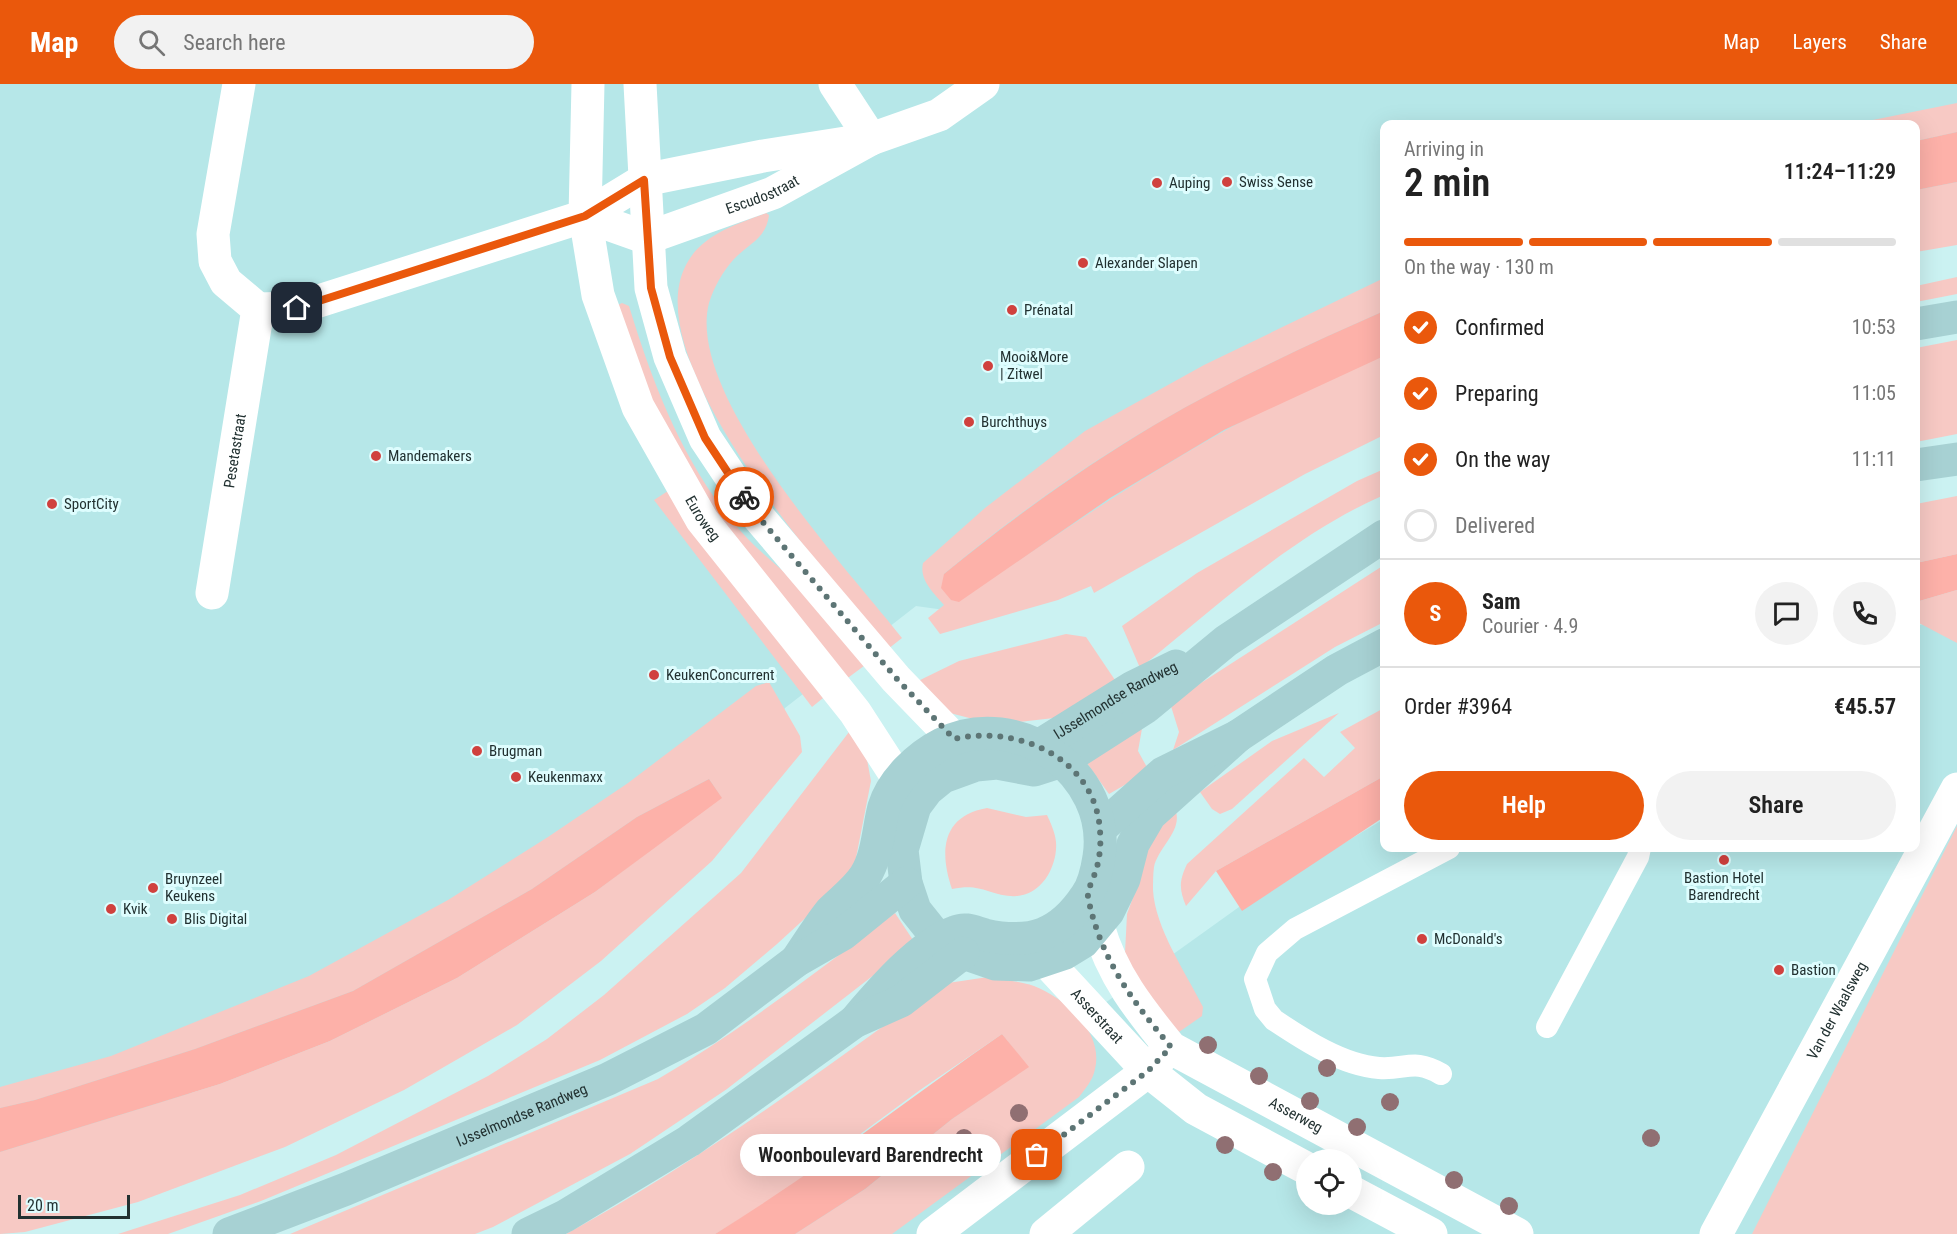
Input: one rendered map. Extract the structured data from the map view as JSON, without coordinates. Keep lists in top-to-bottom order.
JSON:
{
  "streets": {
    "main road": ["IJsselmondse Randweg"],
    "street": [
      "Escudostraat",
      "Pesetastraat",
      "Euroweg",
      "Van der Waalsweg",
      "Asserstraat",
      "Asserweg"
    ]
  },
  "crossings": [
    ["Euroweg", "IJsselmondse Randweg"]
  ],
  "places": [
    "Swiss Sense",
    "Auping",
    "Alexander Slapen",
    "Prénatal",
    "Mooi&More | Zitwel",
    "Burchthuys",
    "Mandemakers",
    "SportCity",
    "KeukenConcurrent",
    "Brugman",
    "Keukenmaxx",
    "Bastion Hotel Barendrecht",
    "Bruynzeel Keukens",
    "Kvik",
    "Blis Digital",
    "McDonald's",
    "Bastion",
    "Woonboulevard Barendrecht"
  ],
  "scale_bar": "20 m",
  "page": {
    "header": "Map",
    "search": "Search here",
    "nav": ["Map", "Layers", "Share"],
    "heading": ["2 min", "Arriving in", "11:24–11:29"],
    "panel": [
      "Sam",
      "Courier · 4.9",
      "Order #3964",
      "€45.57"
    ],
    "bar": "On the way · 130 m",
    "list": [
      ["Confirmed", "10:53"],
      ["Preparing", "11:05"],
      ["On the way", "11:11"],
      "Delivered"
    ],
    "round": "S",
    "buttons": ["Help", "Share"],
    "bubble": "Woonboulevard Barendrecht",
    "scale": "20 m"
  }
}
